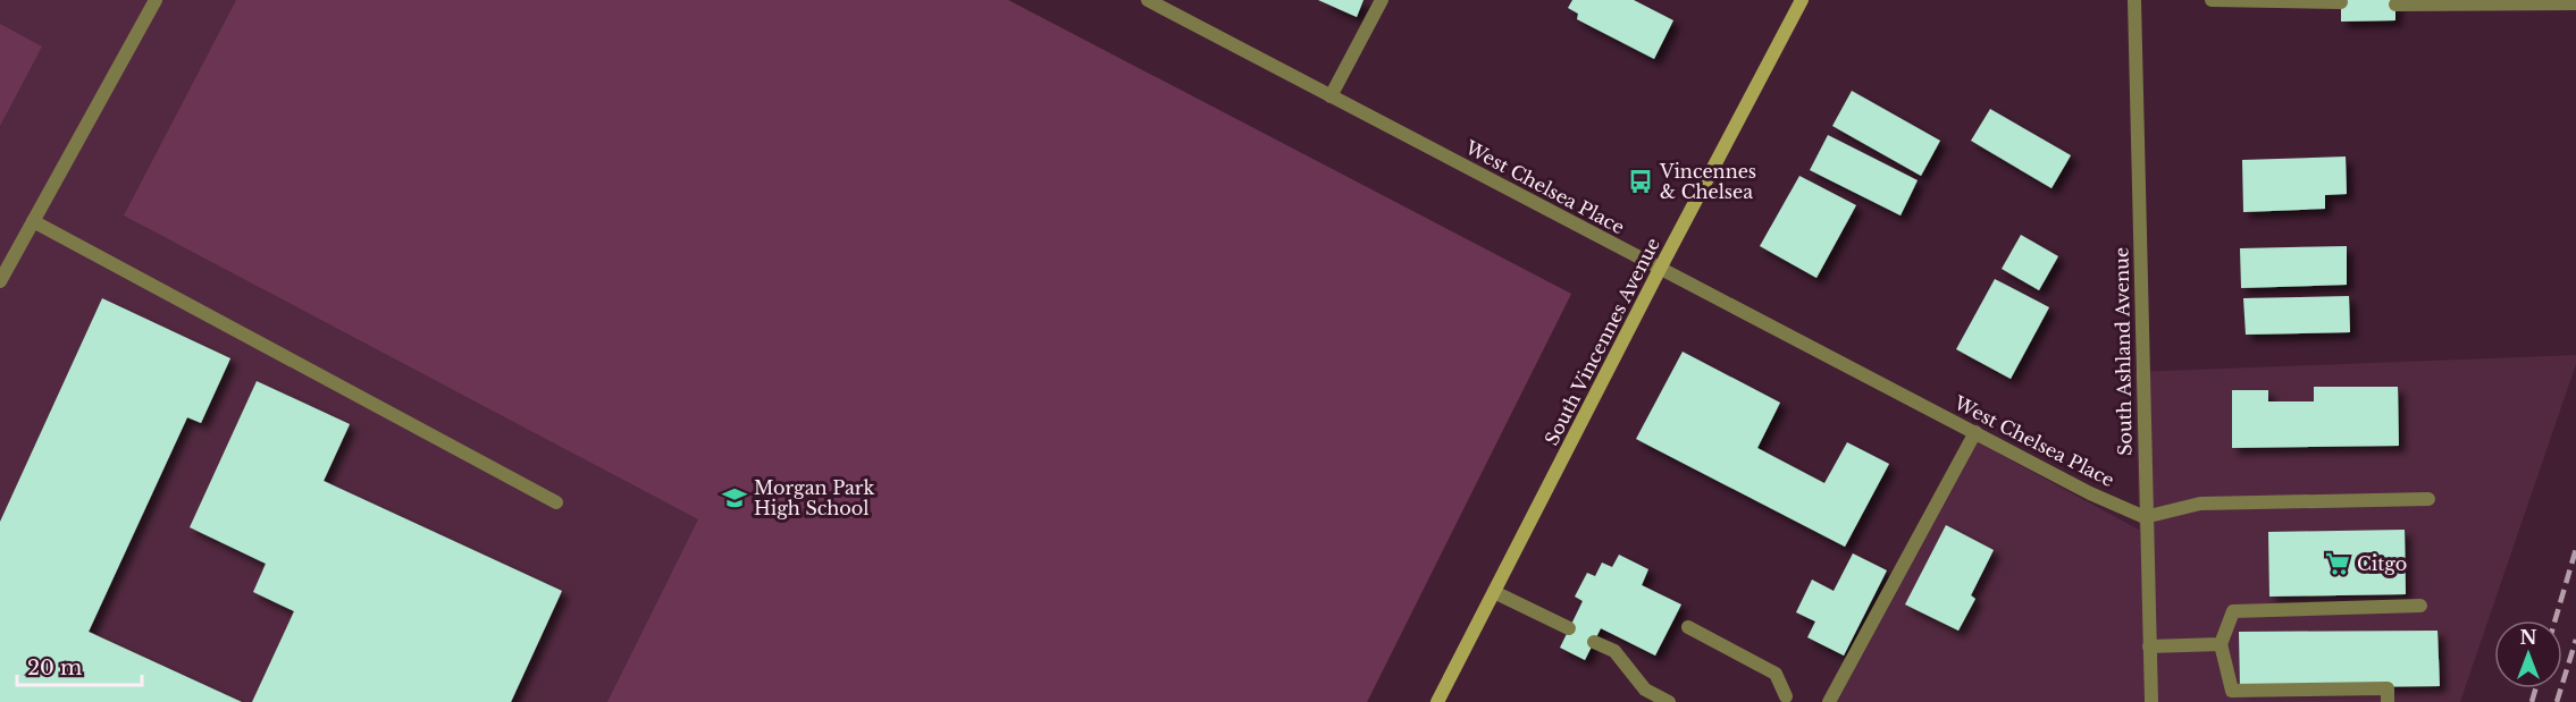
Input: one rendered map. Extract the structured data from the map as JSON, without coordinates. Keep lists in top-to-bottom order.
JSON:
{
  "streets": {
    "main road": ["South Vincennes Avenue"],
    "street": ["West Chelsea Place", "South Ashland Avenue"]
  },
  "crossings": [
    ["West Chelsea Place", "South Vincennes Avenue"],
    ["West Chelsea Place", "South Ashland Avenue"]
  ],
  "places": {
    "bus stop": ["Vincennes & Chelsea"],
    "school or university": ["Morgan Park High School"],
    "supermarket": ["Citgo"]
  },
  "scale_bar": "20 m",
  "north": "top"
}
